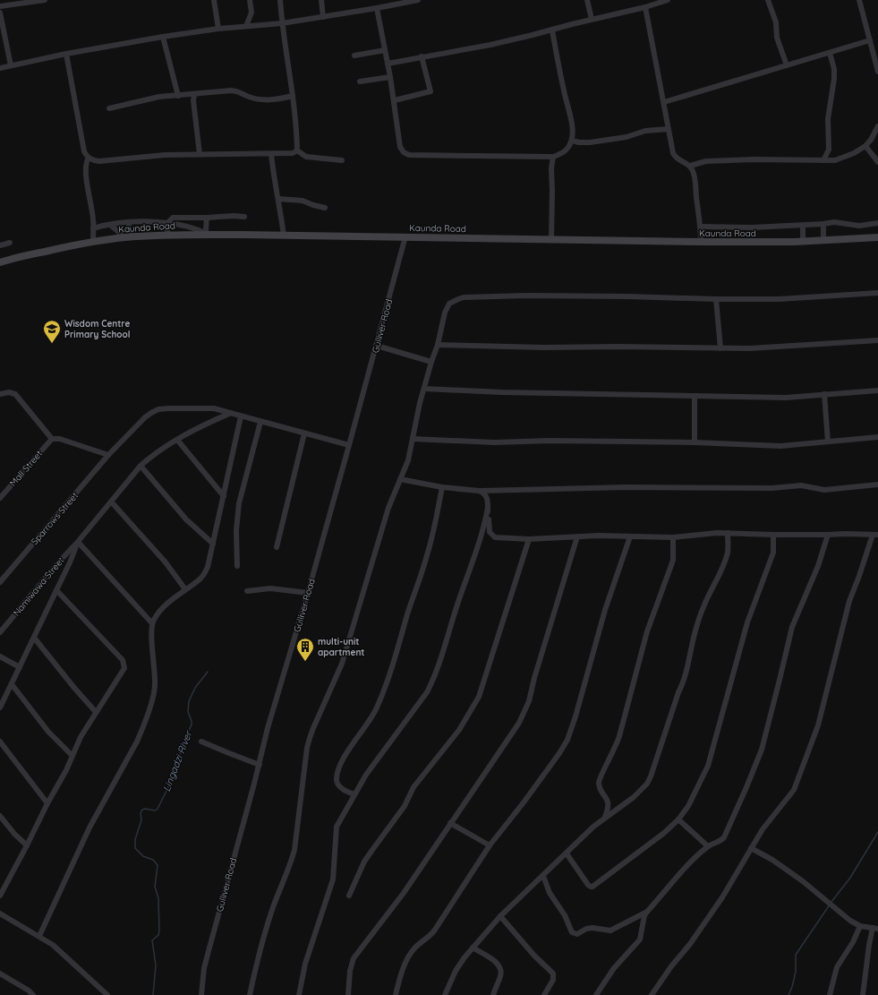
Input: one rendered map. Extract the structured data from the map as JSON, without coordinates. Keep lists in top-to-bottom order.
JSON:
{
  "streets": {
    "main road": ["Kaunda Road"],
    "street": [
      "Gulliver Road",
      "Mall Street",
      "Sparrows Street",
      "Namiwawa Street"
    ]
  },
  "crossings": [
    ["Kaunda Road", "Gulliver Road"],
    ["Gulliver Road", "Sparrows Street"]
  ],
  "water": ["Lingadzi River"],
  "places": {
    "school or university": ["Wisdom Centre Primary School"],
    "building": ["multi-unit apartment"]
  }
}
